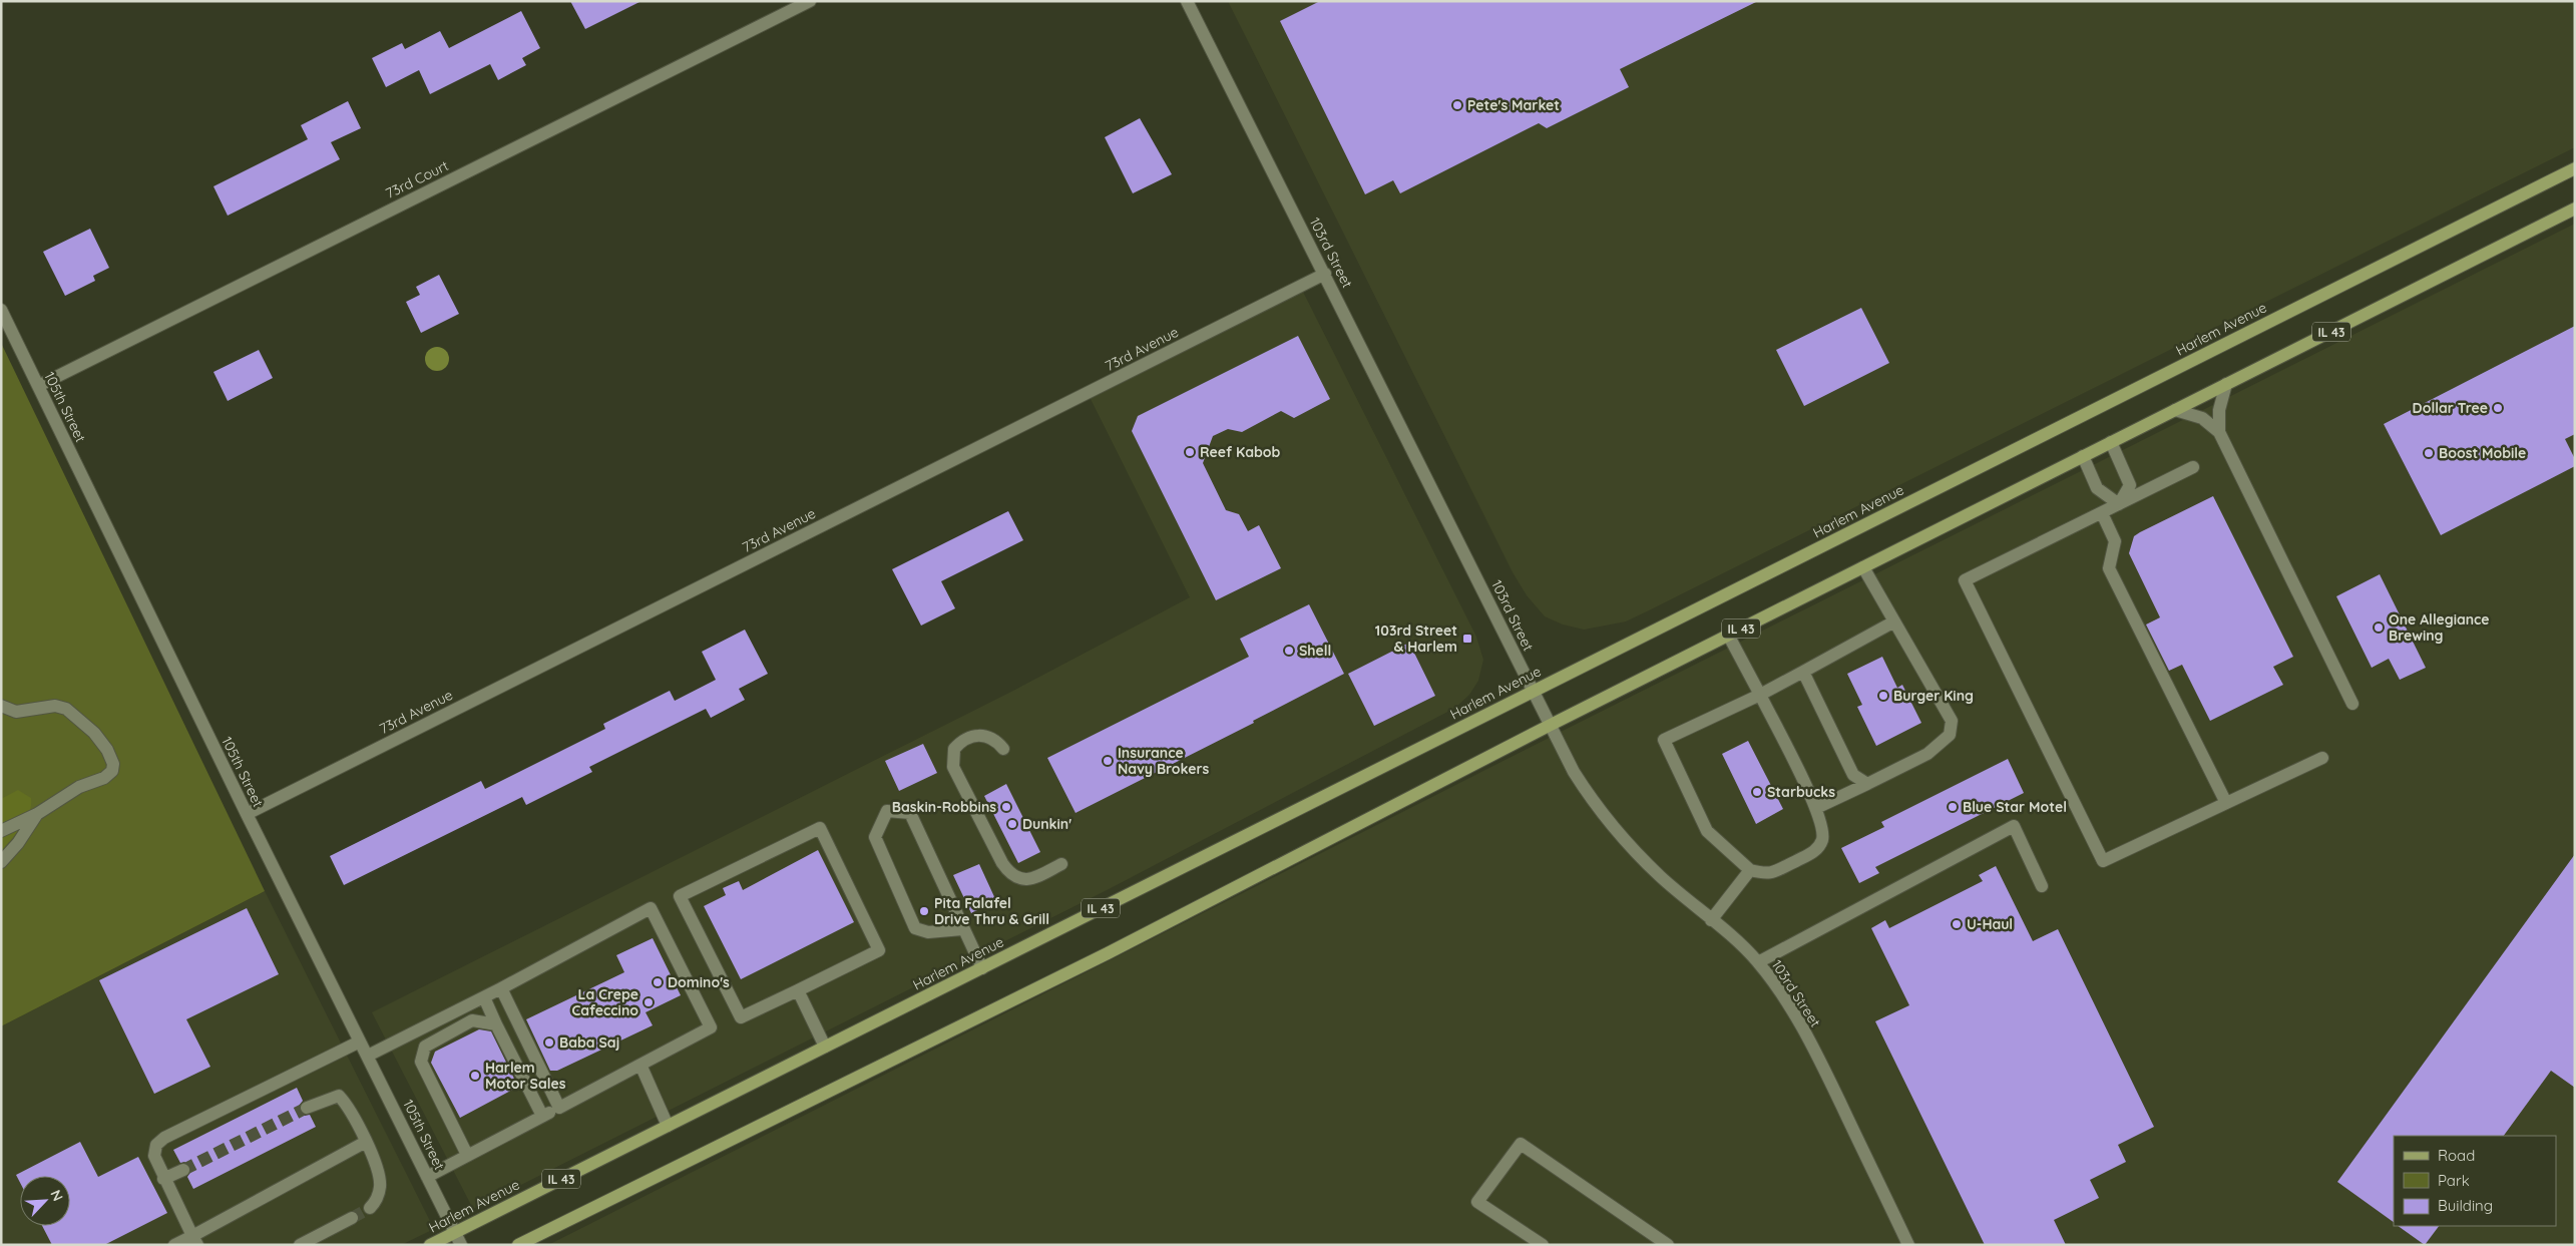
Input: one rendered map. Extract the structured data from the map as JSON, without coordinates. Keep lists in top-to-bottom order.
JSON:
{
  "streets": {
    "main road": ["Harlem Avenue", "IL 43"],
    "street": [
      "73rd Court",
      "103rd Street",
      "73rd Avenue",
      "105th Street"
    ]
  },
  "crossings": [
    ["73rd Court", "105th Street"],
    ["103rd Street", "Harlem Avenue"],
    ["103rd Street", "IL 43"],
    ["103rd Street", "73rd Avenue"],
    ["Harlem Avenue", "105th Street"],
    ["73rd Avenue", "105th Street"]
  ],
  "places": {
    "other": [
      "Pete's Market",
      "Dollar Tree",
      "Reef Kabob",
      "Boost Mobile",
      "One Allegiance Brewing",
      "Shell",
      "Burger King",
      "Insurance Navy Brokers",
      "Starbucks",
      "Baskin-Robbins",
      "Blue Star Motel",
      "Dunkin'",
      "Pita Falafel Drive Thru & Grill",
      "U-Haul",
      "Domino's",
      "La Crepe Cafeccino",
      "Baba Saj",
      "Harlem Motor Sales"
    ],
    "transit": ["103rd Street & Harlem"]
  },
  "legend": ["Road", "Park", "Building"],
  "north": "top right"
}
